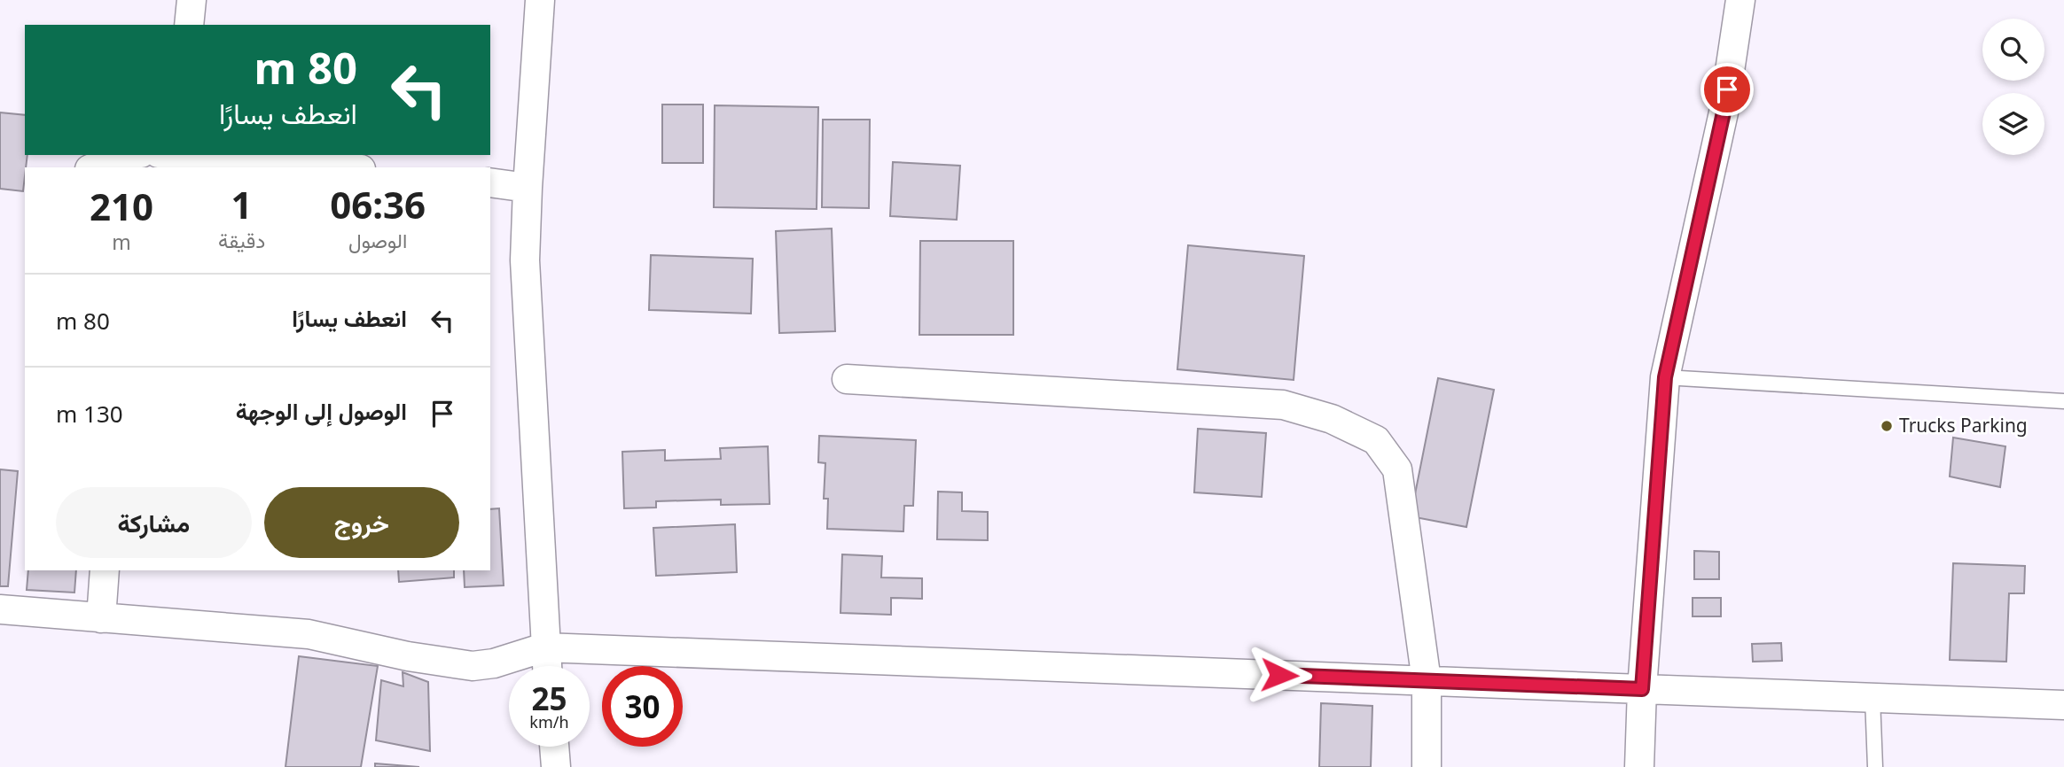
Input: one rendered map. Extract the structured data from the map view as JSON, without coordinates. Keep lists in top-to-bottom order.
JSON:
{
  "places": ["Trucks Parking"],
  "page": {
    "turn": ["80 m", "انعطف يسارًا"],
    "eta": [
      "06:36",
      "الوصول",
      "1",
      "دقيقة",
      "210",
      "m"
    ],
    "list": [
      {
        "name": "انعطف يسارًا",
        "value": "80 m"
      },
      {
        "name": "الوصول إلى الوجهة",
        "value": "130 m"
      }
    ],
    "buttons": ["خروج", "مشاركة"],
    "speed": "25 km/h",
    "limit": "30"
  }
}
